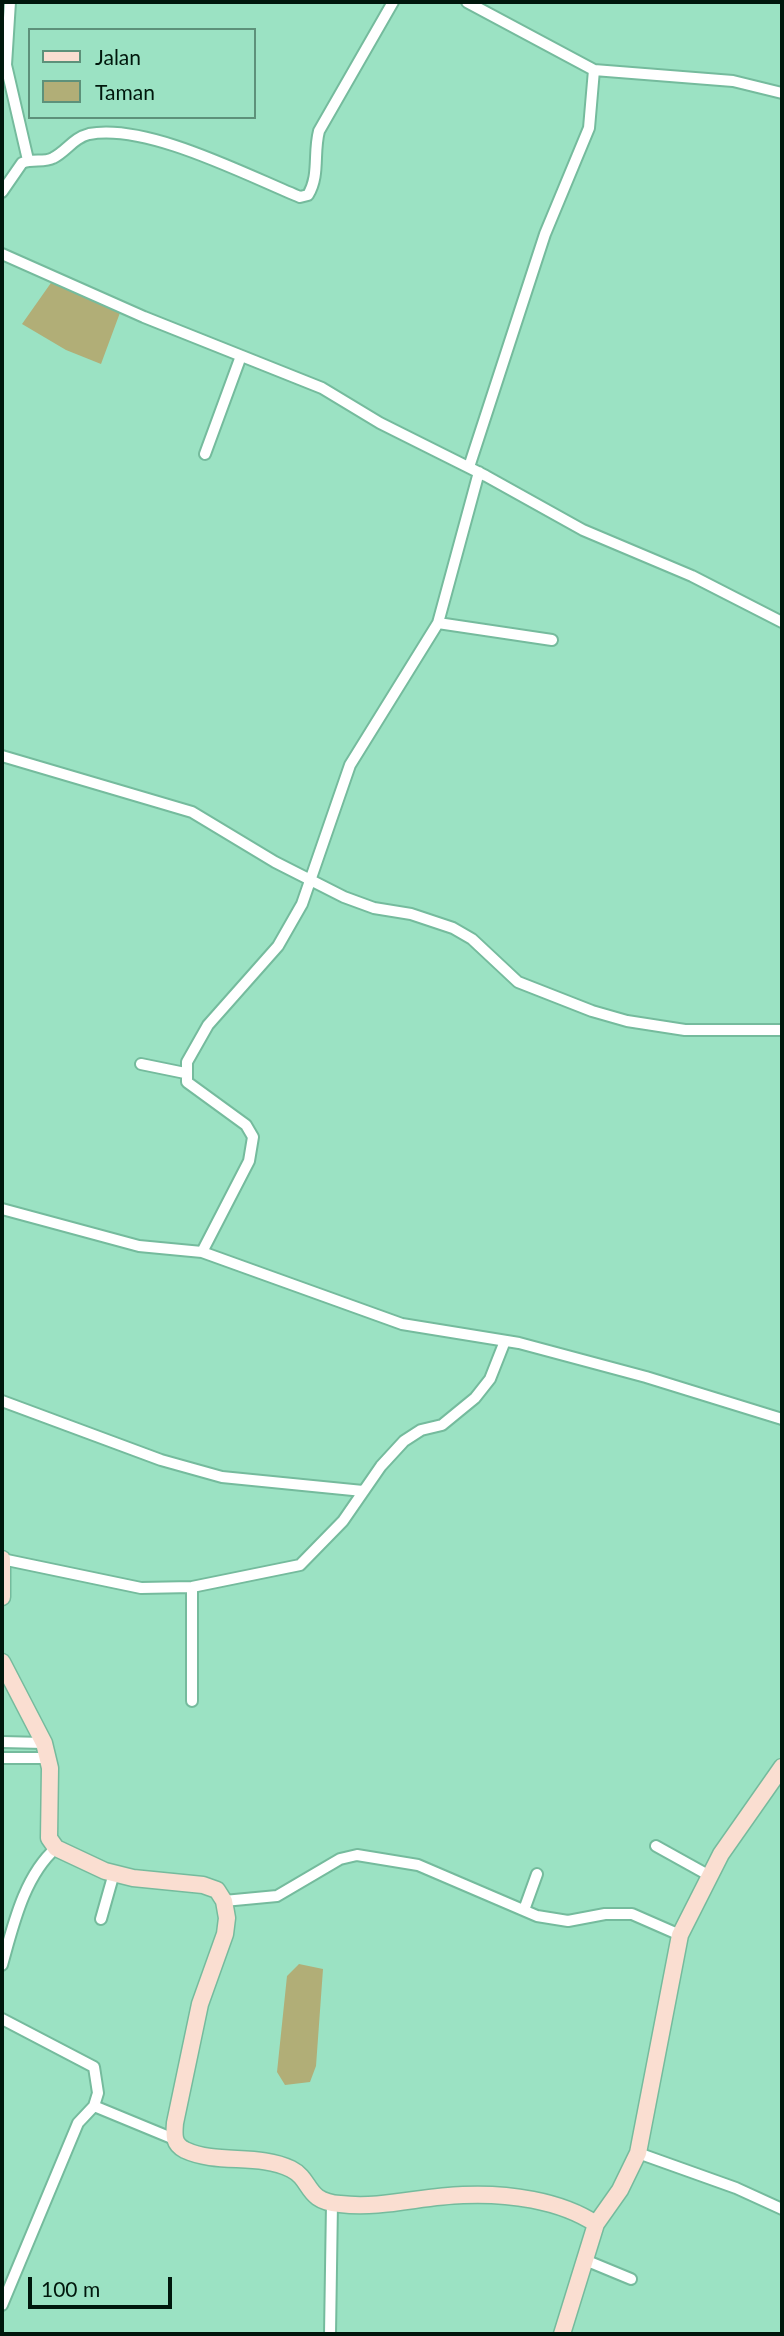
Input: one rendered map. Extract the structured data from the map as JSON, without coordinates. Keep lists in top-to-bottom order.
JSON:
{
  "legend": ["Jalan", "Taman"],
  "scale_bar": "100 m"
}
